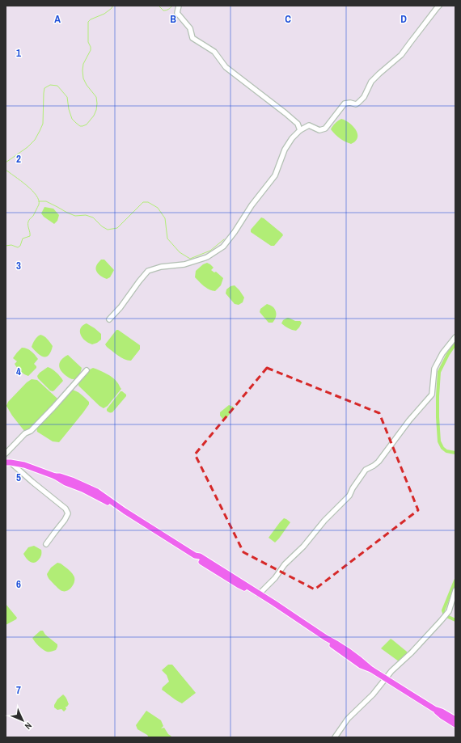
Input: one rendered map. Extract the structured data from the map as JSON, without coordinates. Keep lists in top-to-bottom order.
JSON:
{
  "north": "bottom right",
  "grid": {
    "columns": [
      "A",
      "B",
      "C",
      "D"
    ],
    "rows": [
      "1",
      "2",
      "3",
      "4",
      "5",
      "6",
      "7"
    ]
  }
}
